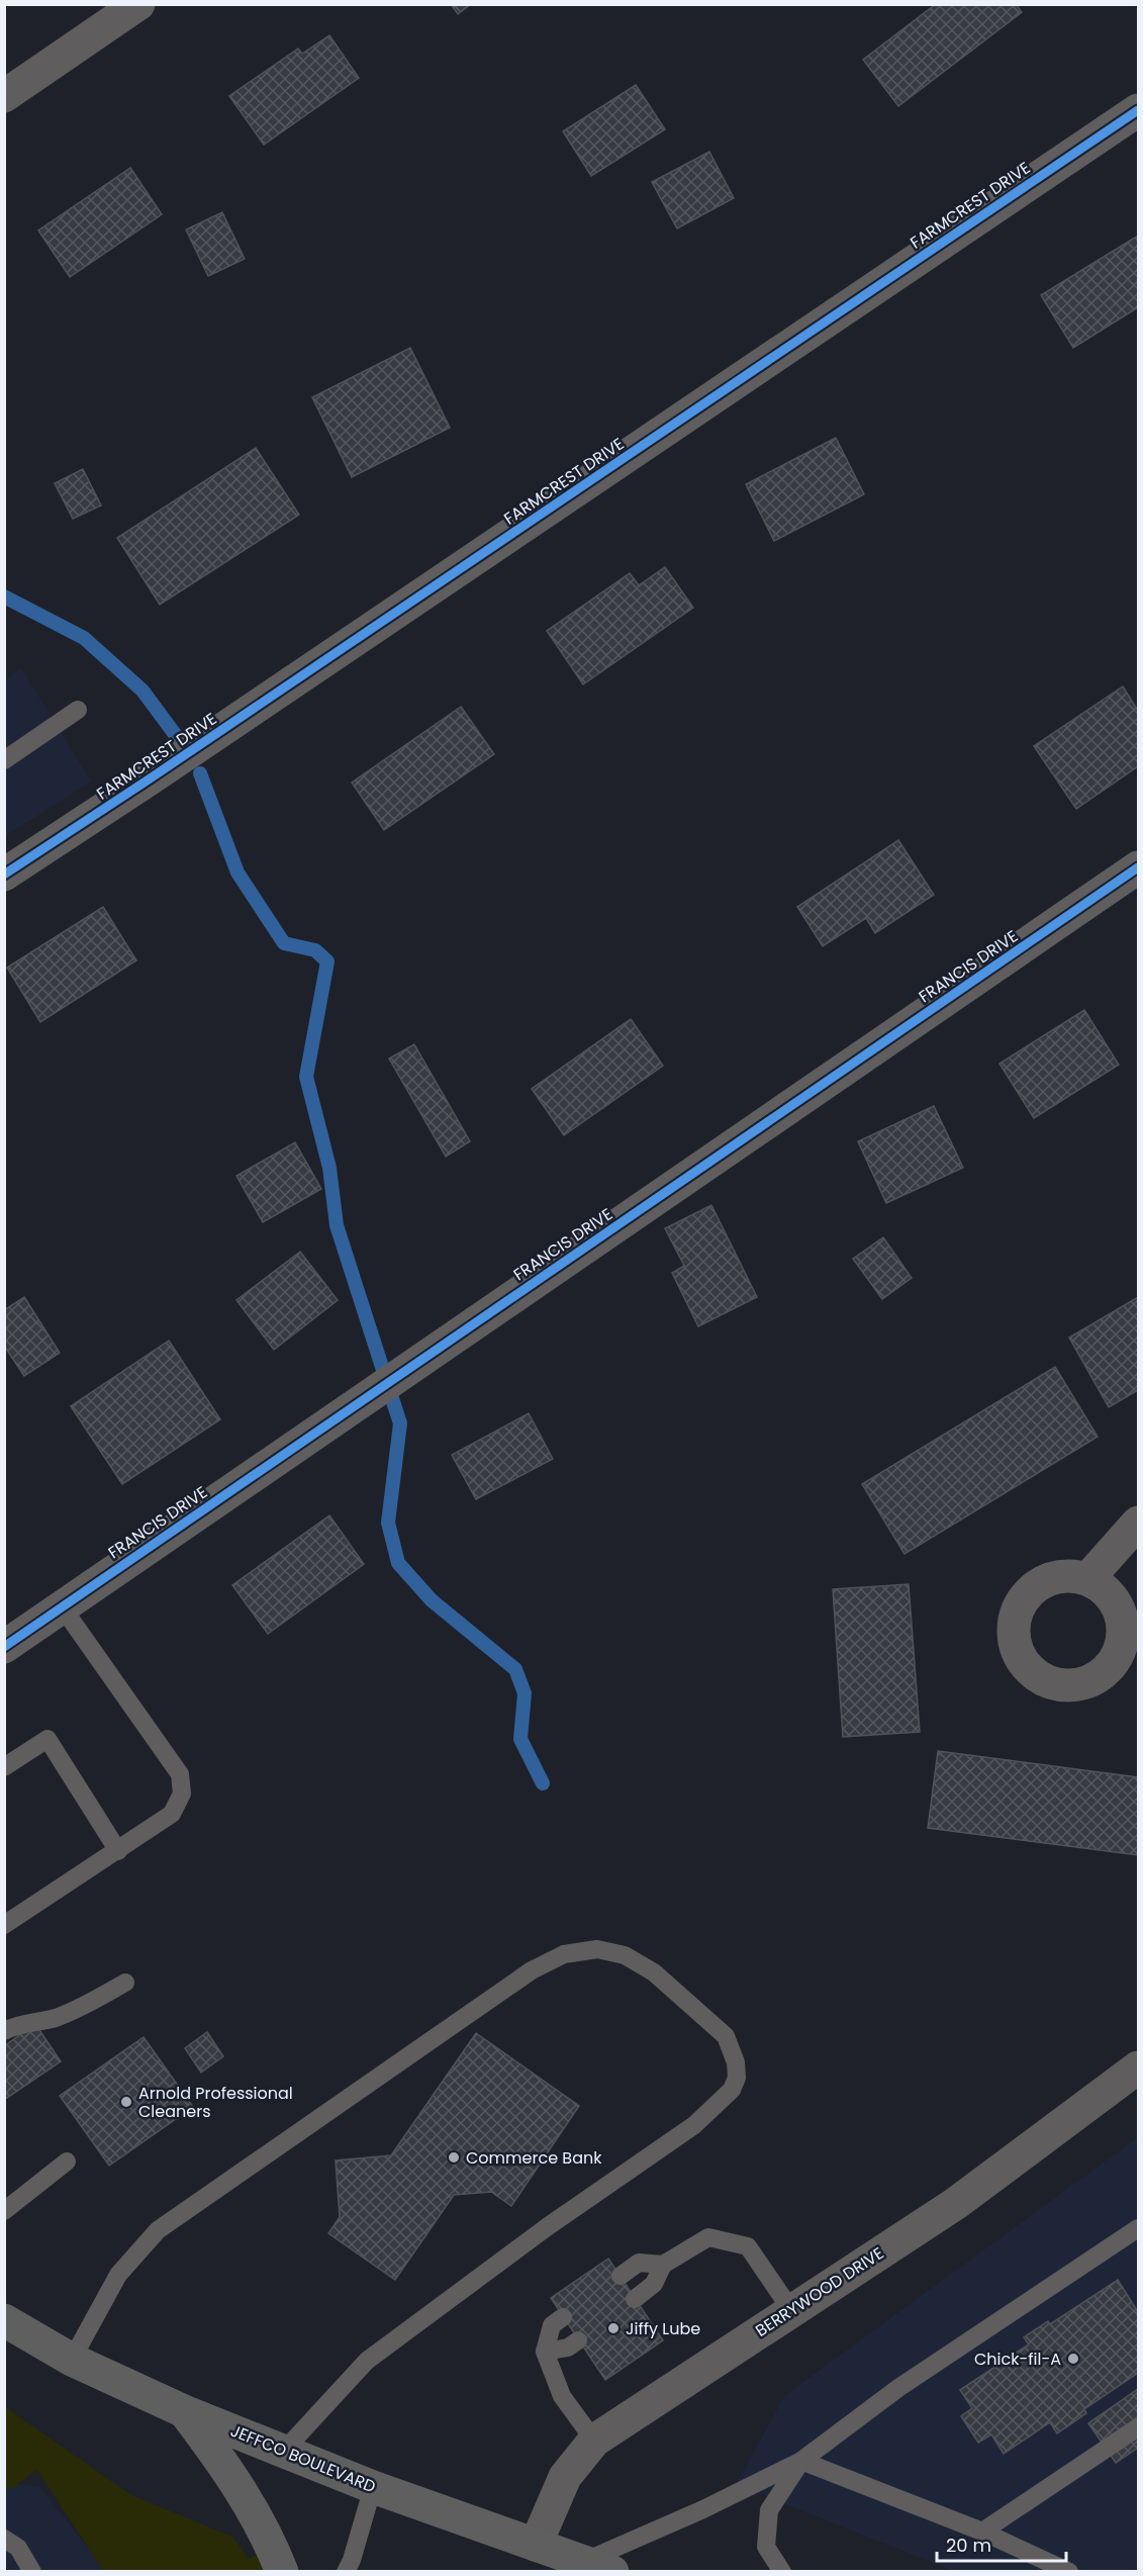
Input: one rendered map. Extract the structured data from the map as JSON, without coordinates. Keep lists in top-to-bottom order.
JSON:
{
  "streets": {
    "main road": ["JEFFCO BOULEVARD"],
    "street": ["FARMCREST DRIVE", "FRANCIS DRIVE", "BERRYWOOD DRIVE"]
  },
  "crossings": [
    ["BERRYWOOD DRIVE", "JEFFCO BOULEVARD"]
  ],
  "places": [
    "Arnold Professional Cleaners",
    "Commerce Bank",
    "Jiffy Lube",
    "Chick-fil-A"
  ],
  "scale_bar": "20 m"
}
